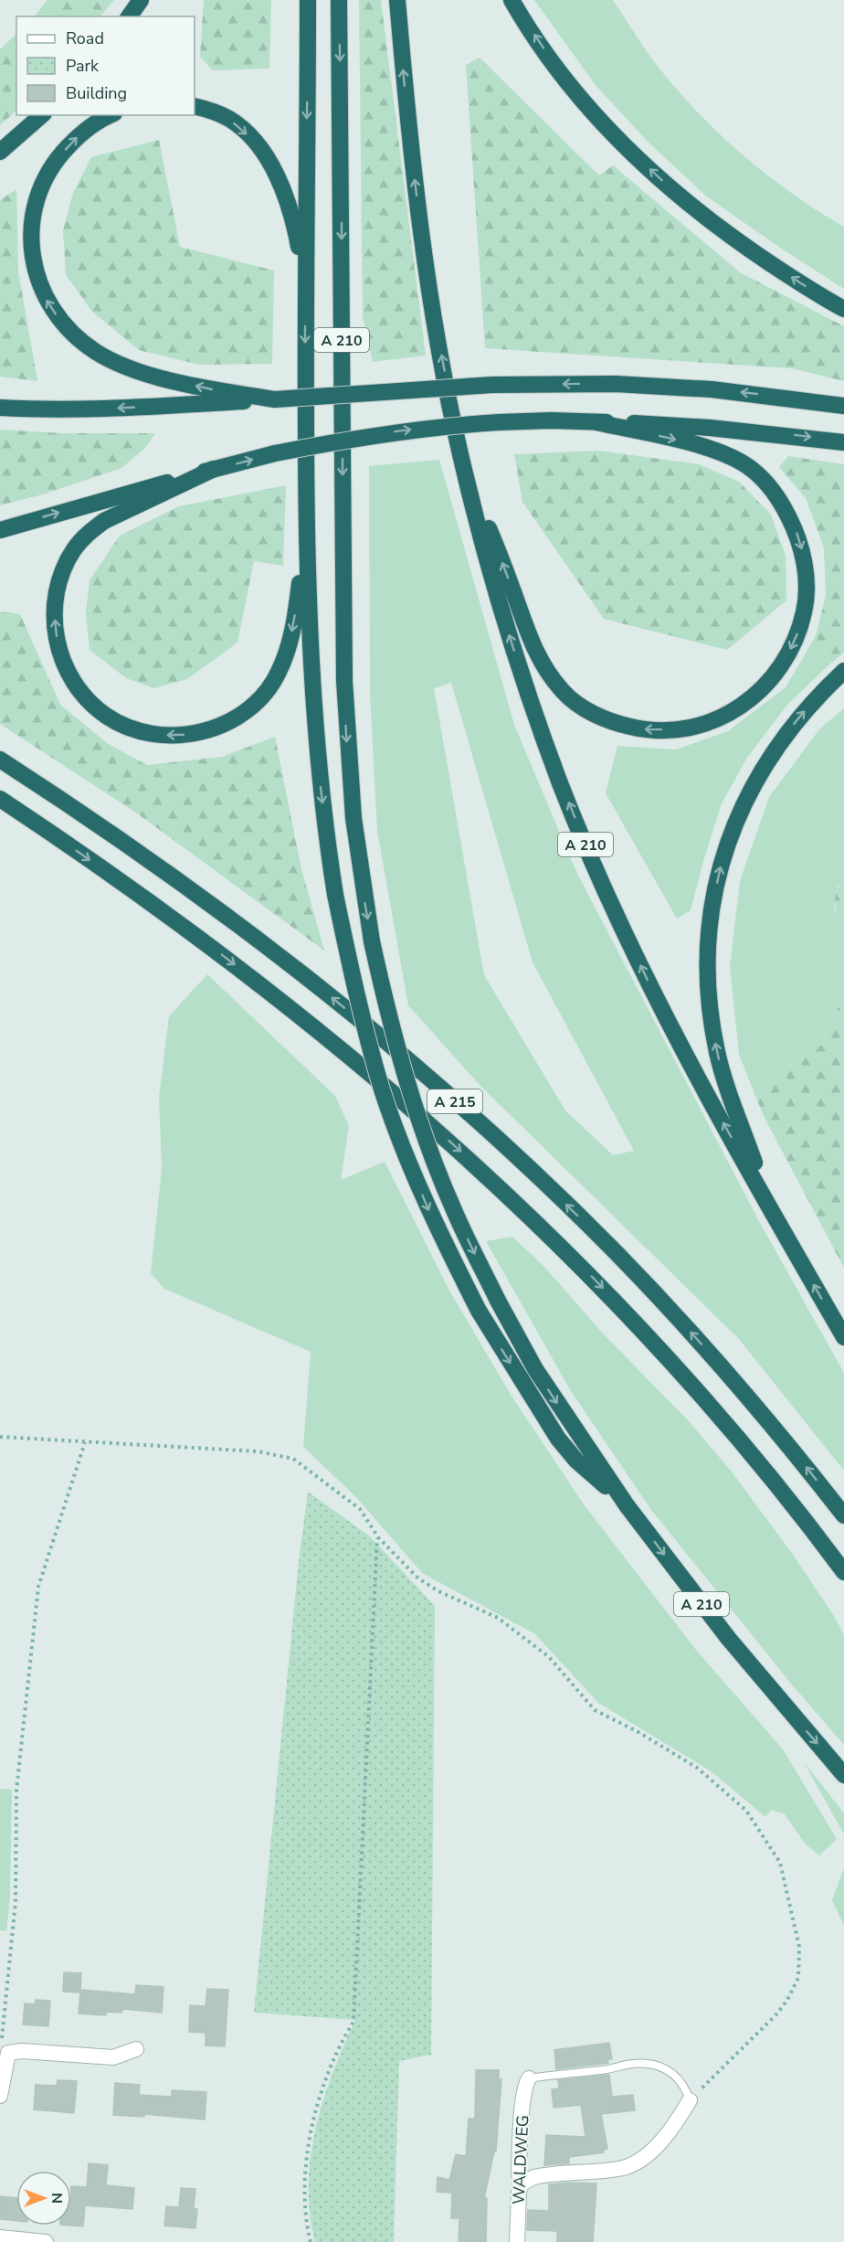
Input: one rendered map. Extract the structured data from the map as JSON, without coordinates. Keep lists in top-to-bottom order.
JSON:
{
  "streets": {
    "highway": ["A 210", "A 215"],
    "street": ["WALDWEG"]
  },
  "legend": ["Road", "Park", "Building"],
  "north": "right"
}
